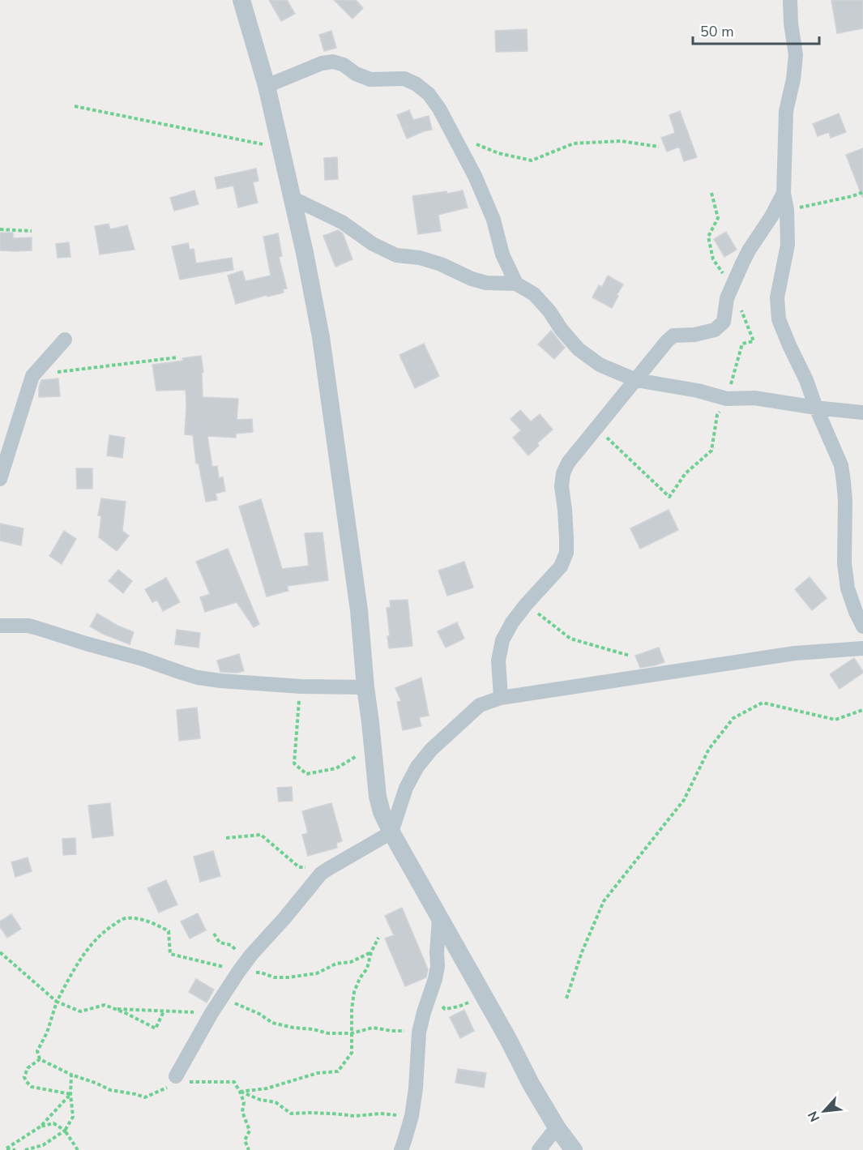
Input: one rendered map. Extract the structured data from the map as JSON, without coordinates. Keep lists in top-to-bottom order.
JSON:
{
  "scale_bar": "50 m",
  "north": "bottom left"
}
